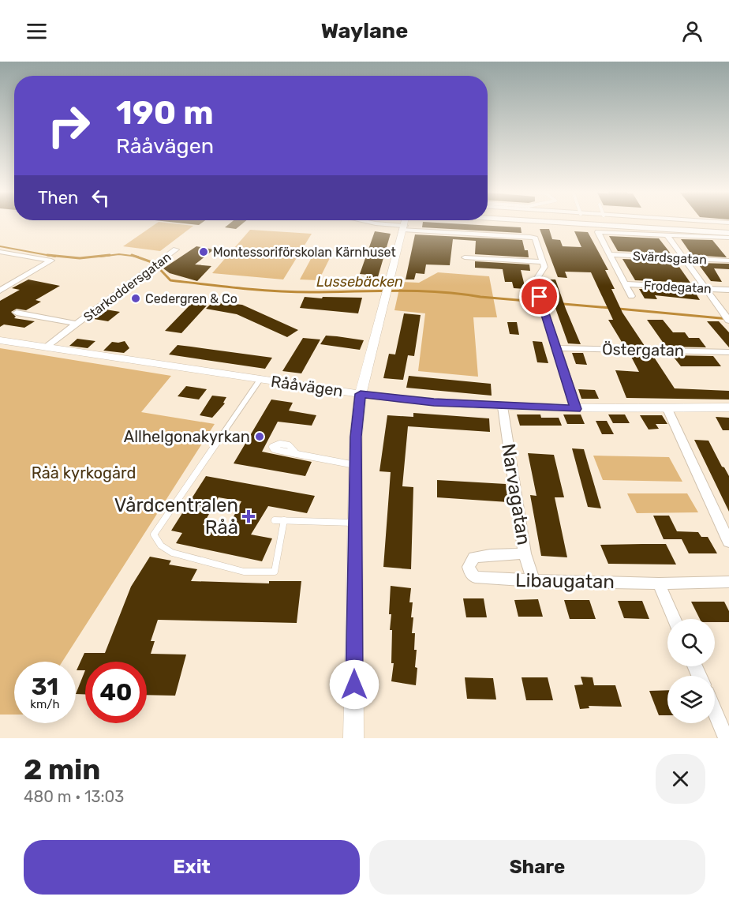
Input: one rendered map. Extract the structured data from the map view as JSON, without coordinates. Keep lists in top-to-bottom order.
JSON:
{
  "streets": {
    "street": [
      "Svärdsgatan",
      "Starkoddersgatan",
      "Frodegatan",
      "Östergatan",
      "Rååvägen",
      "Narvagatan",
      "Libaugatan"
    ]
  },
  "crossings": [
    ["Starkoddersgatan", "Rååvägen"],
    ["Rååvägen", "Narvagatan"],
    ["Narvagatan", "Libaugatan"]
  ],
  "water": ["Lussebäcken"],
  "parks": ["Råå kyrkogård"],
  "places": {
    "other": ["Montessoriförskolan Kärnhuset", "Cedergren & Co", "Allhelgonakyrkan"],
    "health": ["Vårdcentralen Råå"]
  },
  "page": {
    "header": "Waylane",
    "turn": ["190 m", "Rååvägen"],
    "then": "Then",
    "speed": "31 km/h",
    "limit": "40",
    "heading": ["2 min", "480 m · 13:03"],
    "buttons": ["Exit", "Share"]
  }
}
